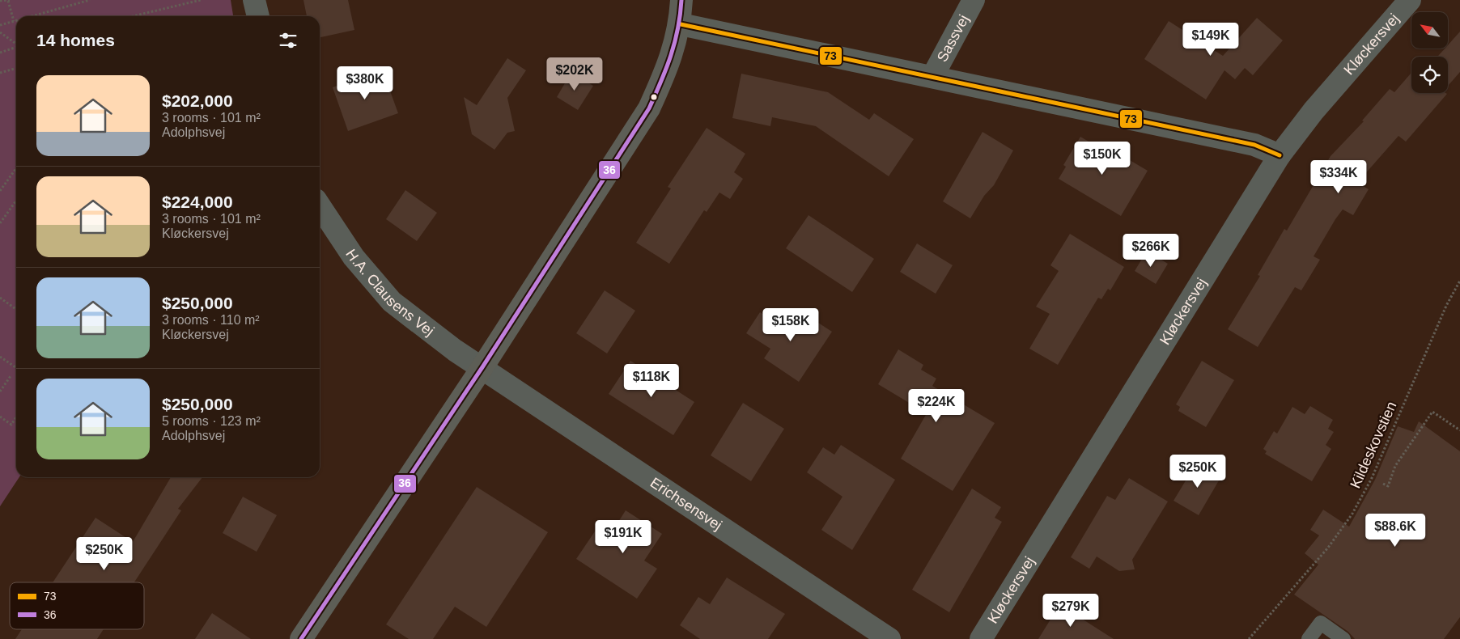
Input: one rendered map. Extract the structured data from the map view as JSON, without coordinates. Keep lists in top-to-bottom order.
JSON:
{
  "streets": {
    "street": [
      "Sassvej",
      "Kløckersvej",
      "H.A. Clausens Vej",
      "Erichsensvej"
    ],
    "path": ["Kildeskovstien"]
  },
  "crossings": [
    ["H.A. Clausens Vej", "Erichsensvej"]
  ],
  "lines": ["transit line 36", "transit line 73"],
  "legend": ["73", "36"],
  "north": "top left",
  "page": {
    "heading": "14 homes",
    "price": [
      "$149K",
      "$202K",
      "$380K",
      "$150K",
      "$334K",
      "$266K",
      "$158K",
      "$118K",
      "$224K",
      "$250K",
      "$88.6K",
      "$191K",
      "$250K",
      "$279K"
    ],
    "list": [
      {
        "name": "$202,000",
        "note": "3 rooms · 101 m² · Adolphsvej"
      },
      {
        "name": "$224,000",
        "note": "3 rooms · 101 m² · Kløckersvej"
      },
      {
        "name": "$250,000",
        "note": "3 rooms · 110 m² · Kløckersvej"
      },
      {
        "name": "$250,000",
        "note": "5 rooms · 123 m² · Adolphsvej"
      }
    ]
  }
}
